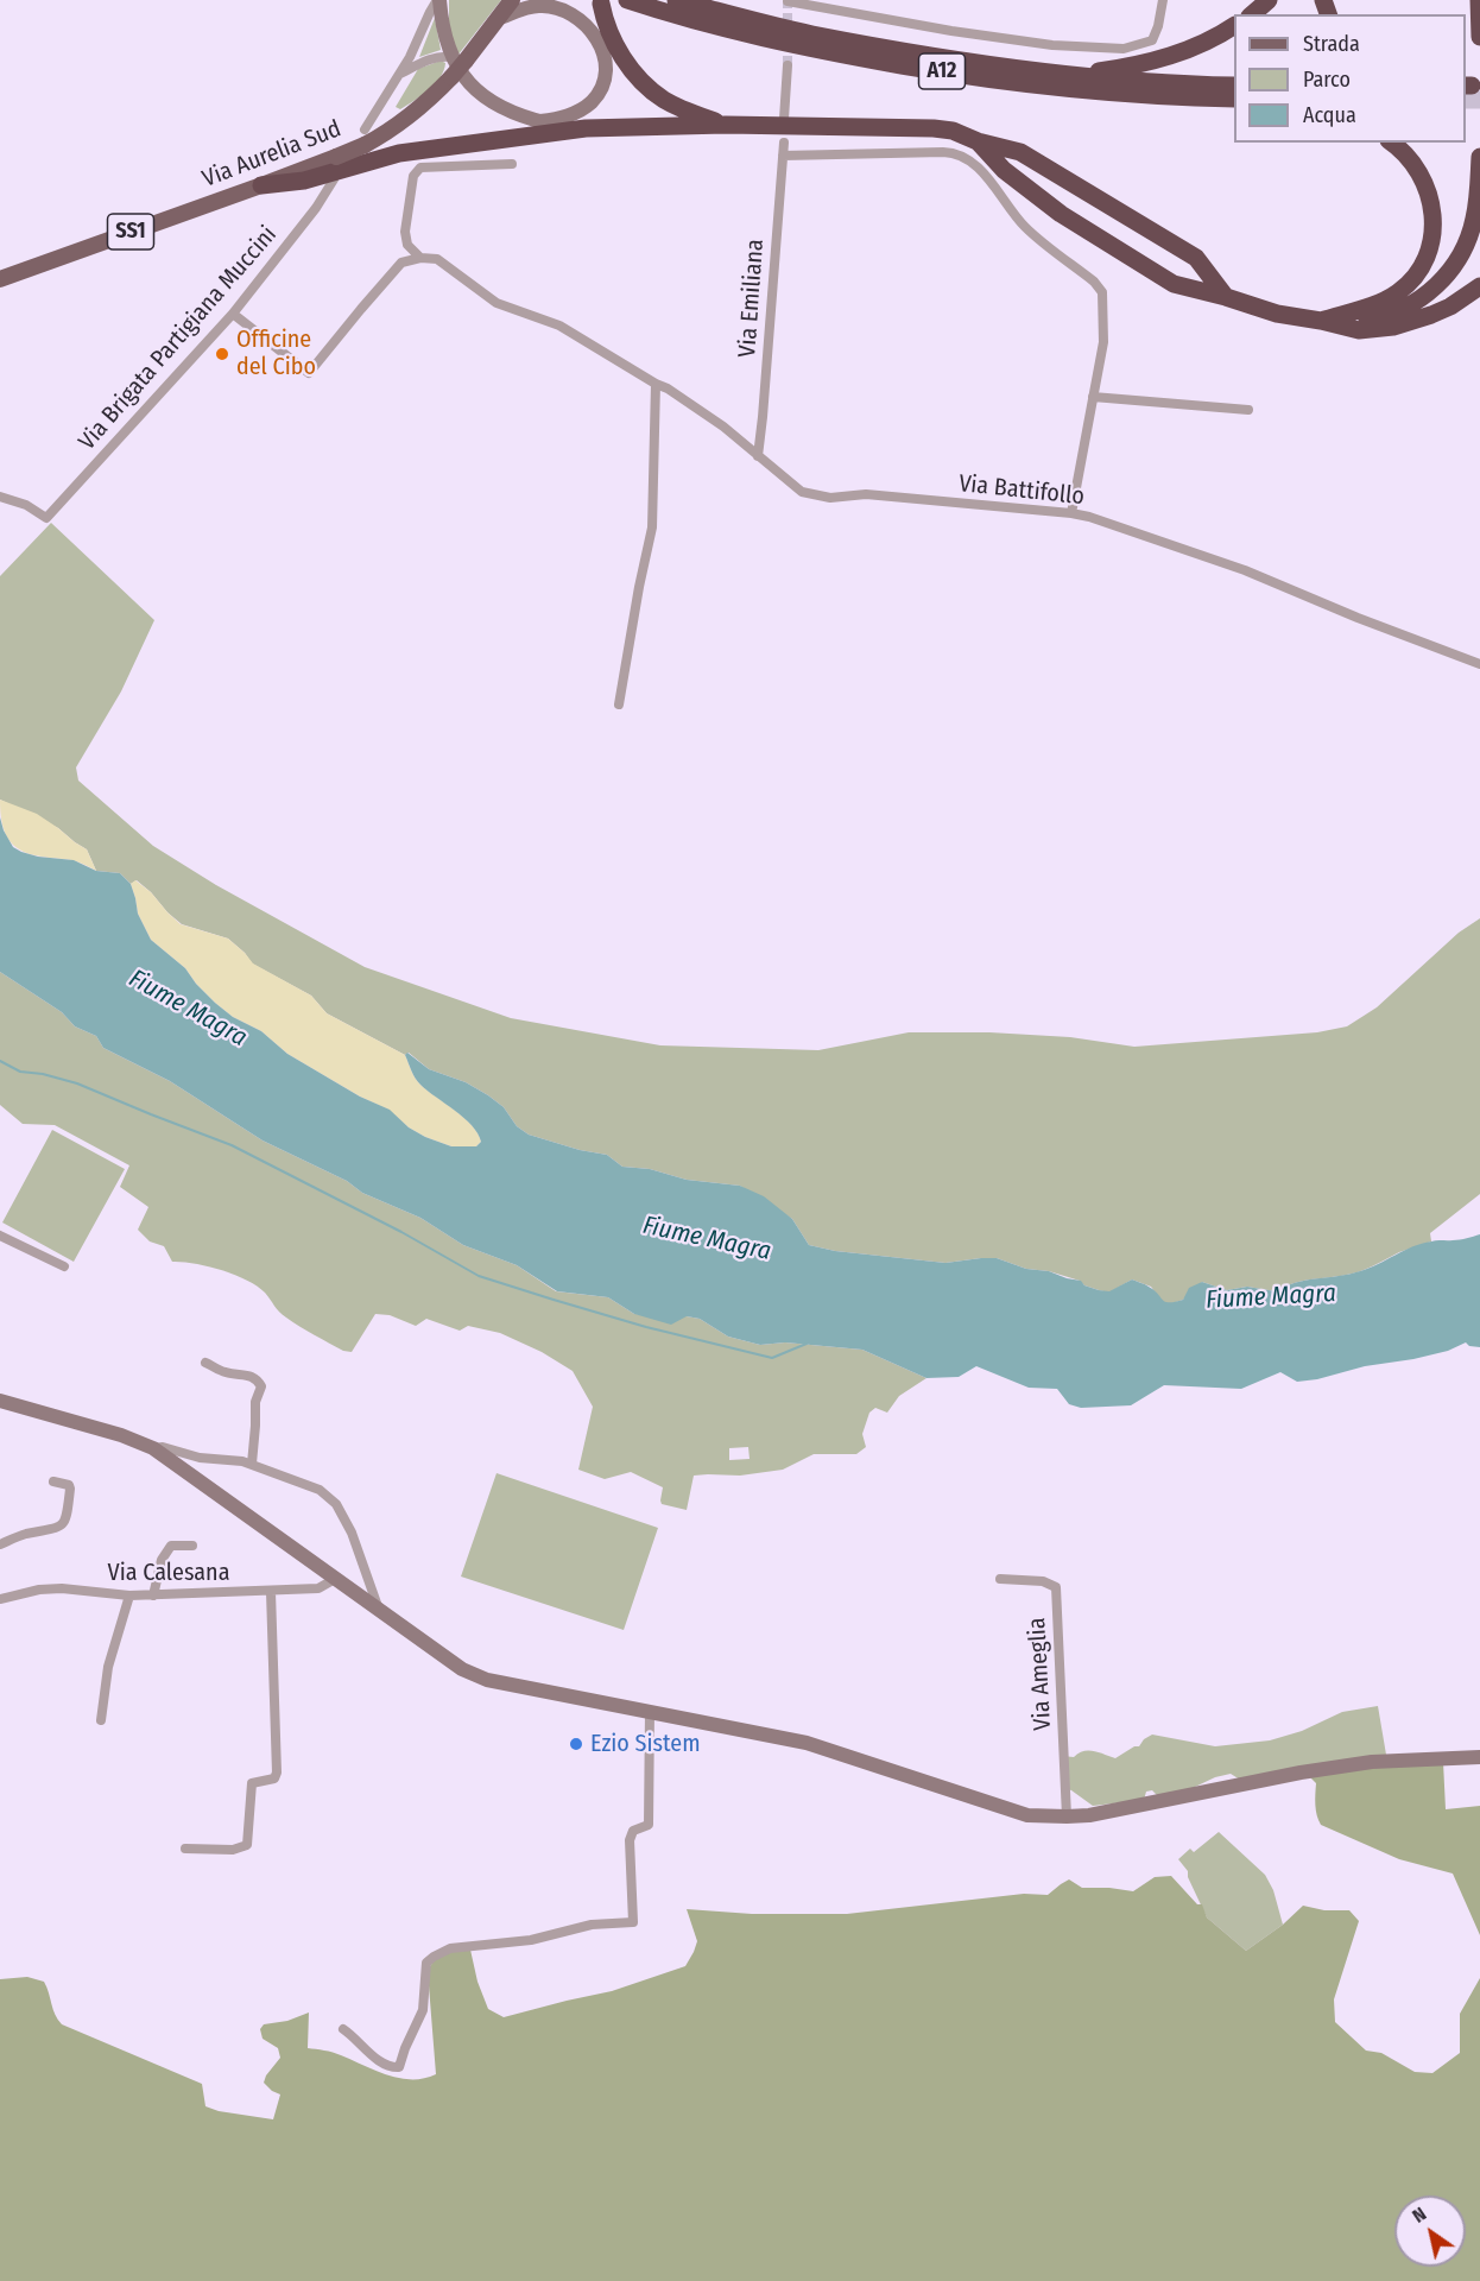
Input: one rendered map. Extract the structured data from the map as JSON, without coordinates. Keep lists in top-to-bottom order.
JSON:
{
  "streets": {
    "highway": ["A12"],
    "main road": ["Via Aurelia Sud", "SS1"],
    "street": [
      "Via Emiliana",
      "Via Brigata Partigiana Muccini",
      "Via Battifollo",
      "Via Calesana",
      "Via Ameglia"
    ]
  },
  "crossings": [
    ["Via Emiliana", "Via Battifollo"]
  ],
  "water": ["Fiume Magra"],
  "places": ["Officine del Cibo", "Ezio Sistem"],
  "legend": ["Strada", "Parco", "Acqua"],
  "north": "top left"
}
